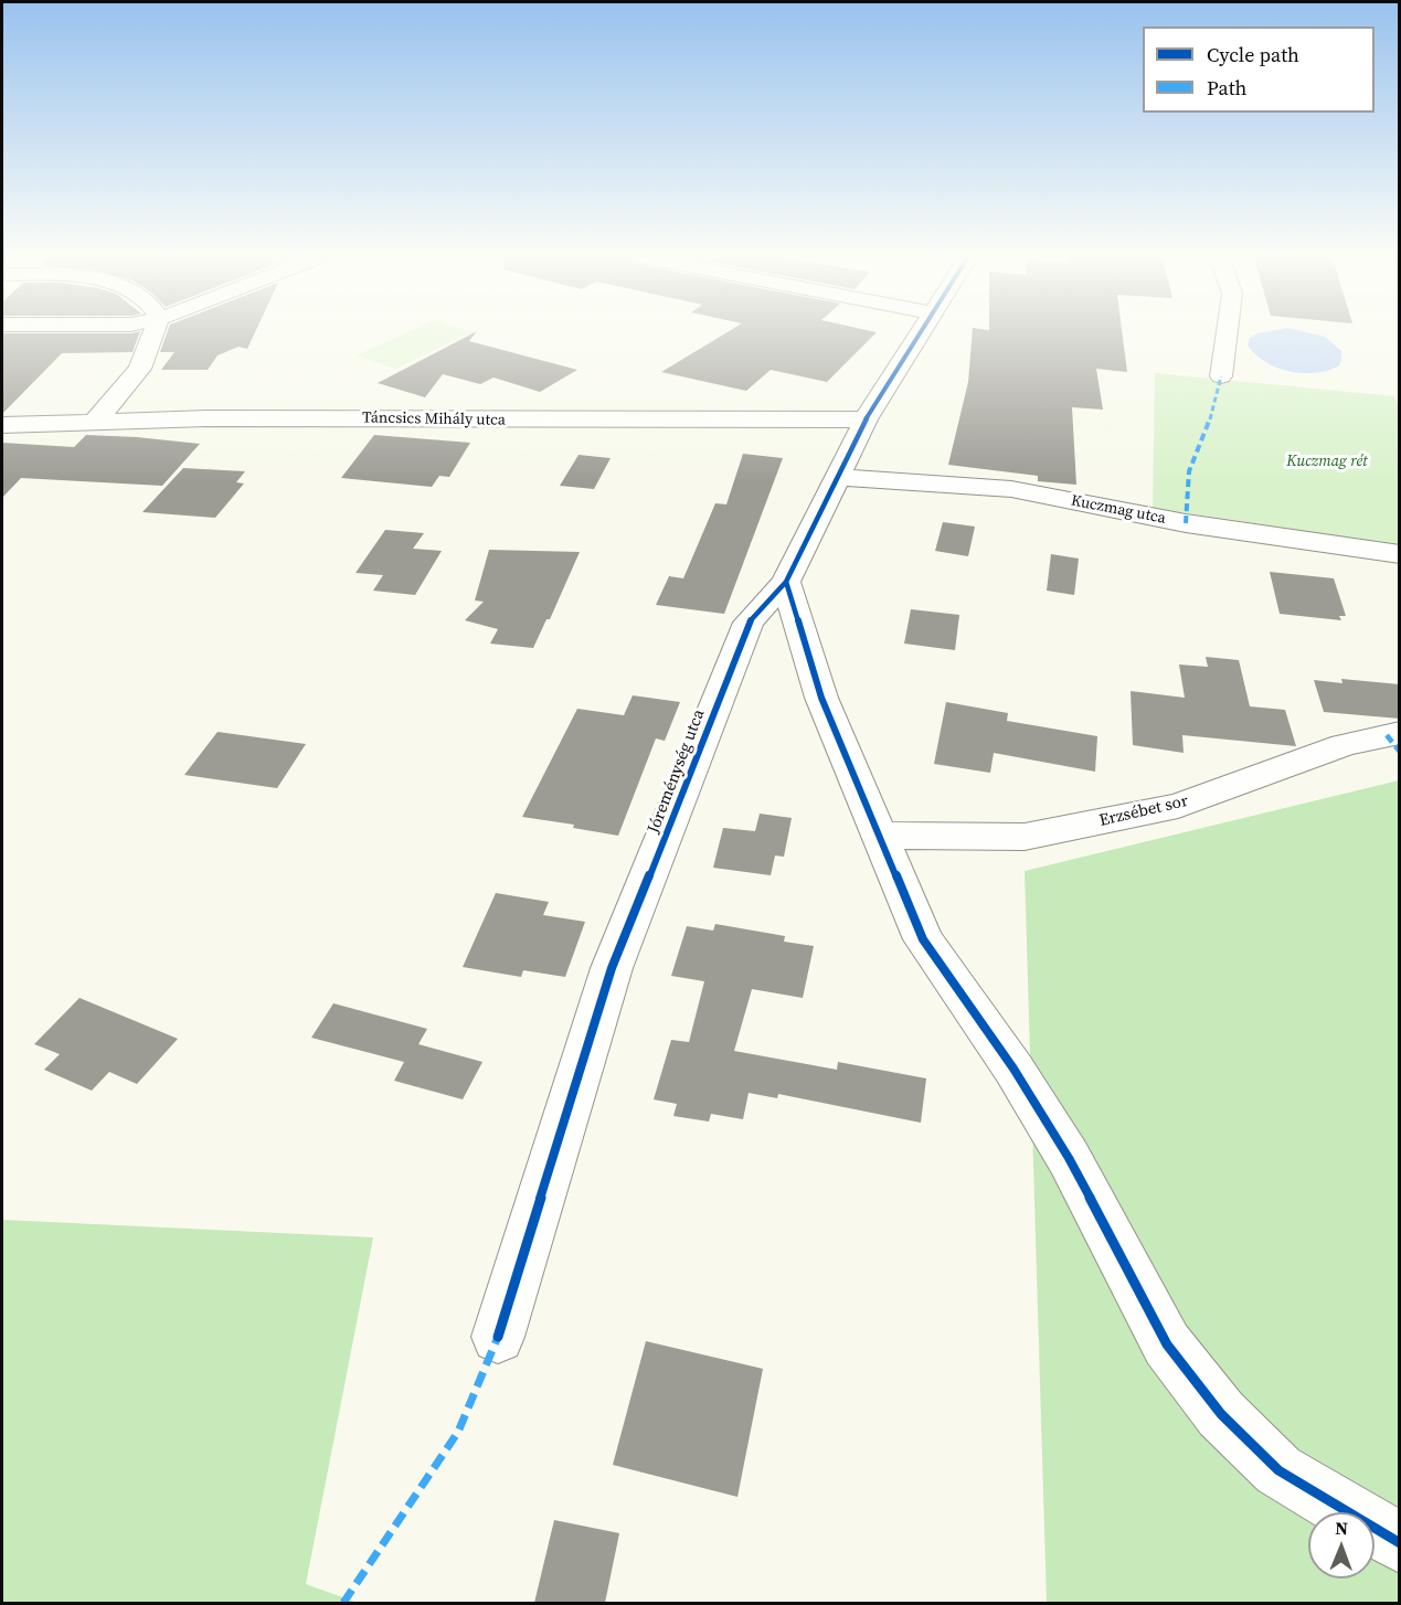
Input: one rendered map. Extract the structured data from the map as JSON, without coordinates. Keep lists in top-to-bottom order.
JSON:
{
  "streets": {
    "street": [
      "Táncsics Mihály utca",
      "Kuczmag utca",
      "Jóreménység utca",
      "Erzsébet sor"
    ]
  },
  "crossings": [
    ["Táncsics Mihály utca", "Jóreménység utca"],
    ["Kuczmag utca", "Jóreménység utca"]
  ],
  "parks": ["Kuczmag rét"],
  "legend": ["Cycle path", "Path"],
  "north": "top"
}
